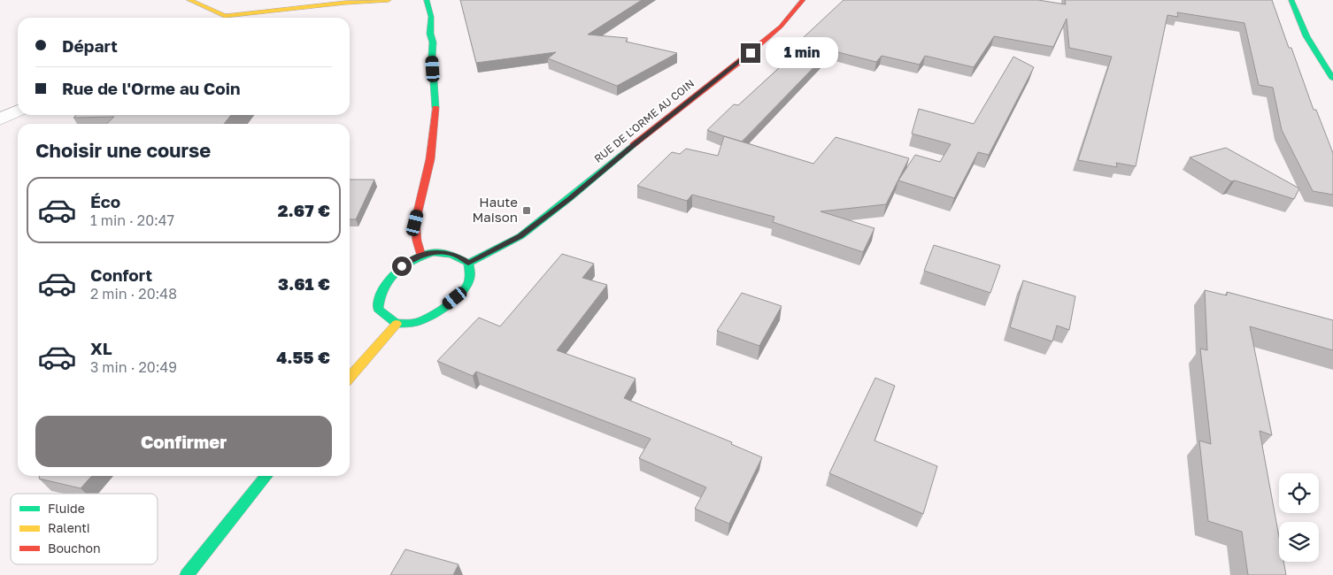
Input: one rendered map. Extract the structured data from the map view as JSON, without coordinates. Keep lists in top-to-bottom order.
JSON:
{
  "streets": {
    "main road": ["RUE DE L'ORME AU COIN"]
  },
  "places": {
    "transit": ["Haute Maison"]
  },
  "legend": ["Fluide", "Ralenti", "Bouchon"],
  "page": {
    "banner": ["Départ", "Rue de l'Orme au Coin"],
    "bubble": "1 min",
    "heading": "Choisir une course",
    "list": [
      {
        "name": "Éco",
        "note": "1 min · 20:47",
        "value": "2.67 €"
      },
      {
        "name": "Confort",
        "note": "2 min · 20:48",
        "value": "3.61 €"
      },
      {
        "name": "XL",
        "note": "3 min · 20:49",
        "value": "4.55 €"
      }
    ],
    "buttons": "Confirmer"
  }
}
